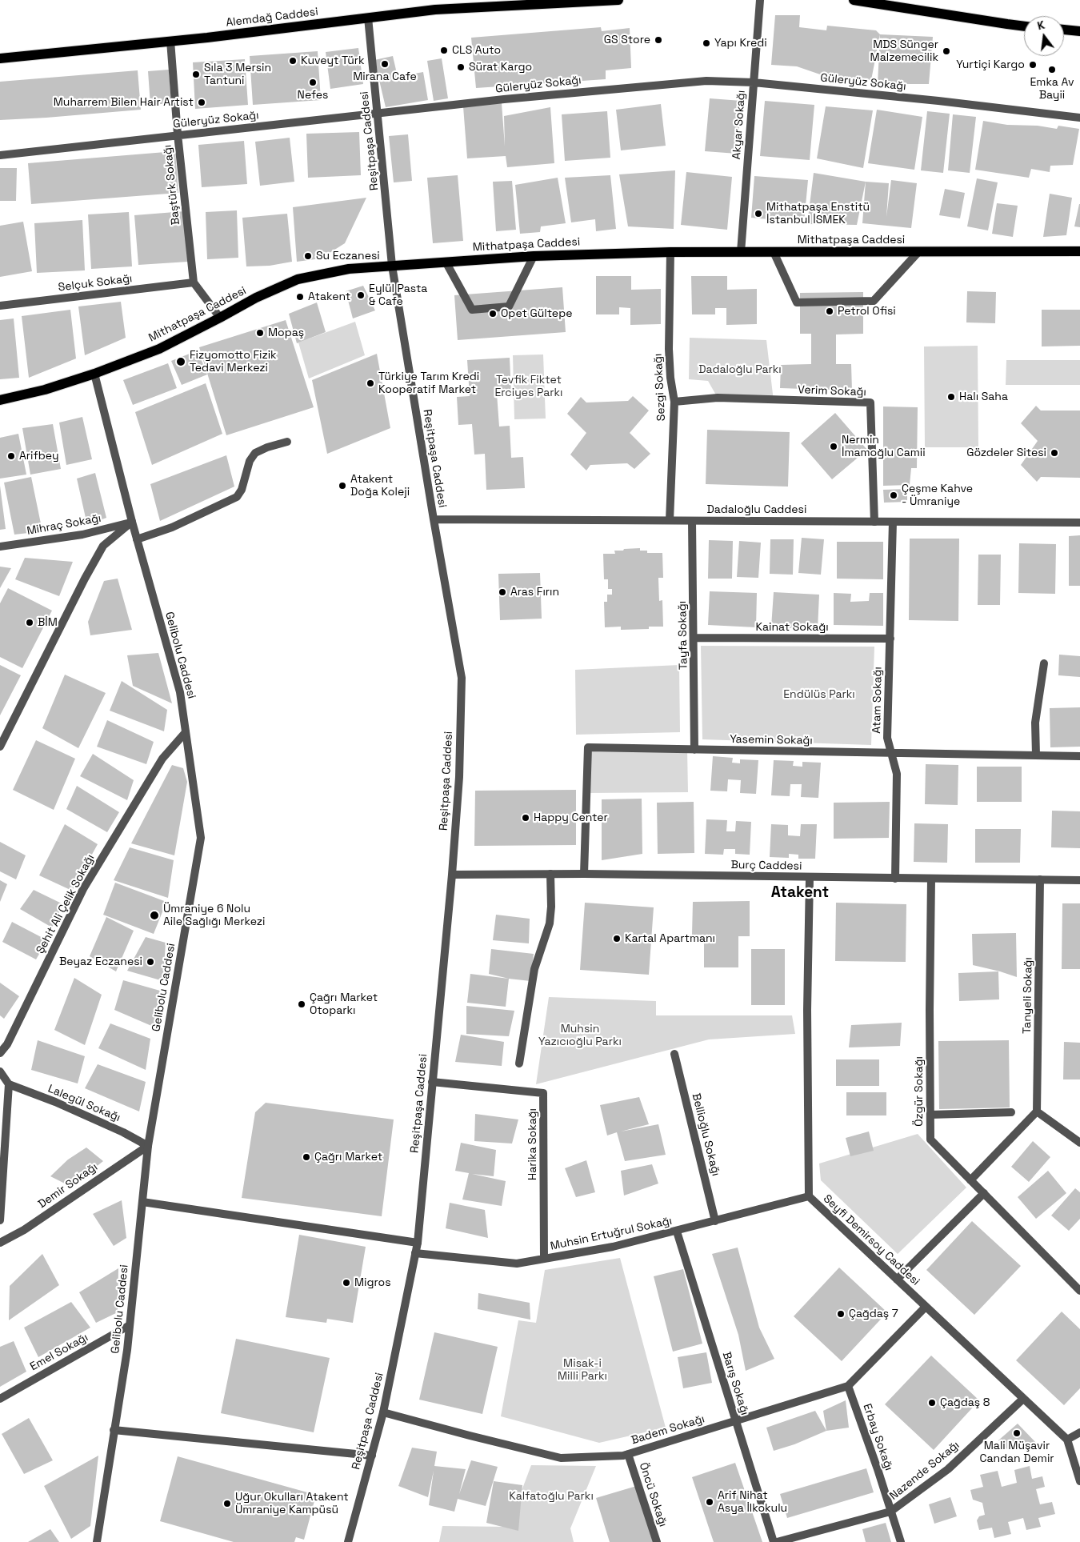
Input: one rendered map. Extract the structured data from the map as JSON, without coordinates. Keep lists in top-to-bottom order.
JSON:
{
  "streets": {
    "main road": ["Alemdağ Caddesi", "Mithatpaşa Caddesi"],
    "street": [
      "Güleryüz Sokağı",
      "Akyar Sokağı",
      "Reşitpaşa Caddesi",
      "Baştürk Sokağı",
      "Selçuk Sokağı",
      "Sezgi Sokağı",
      "Verim Sokağı",
      "Dadaloğlu Caddesi",
      "Mihraç Sokağı",
      "Kainat Sokağı",
      "Tayfa Sokağı",
      "Gelibolu Caddesi",
      "Atam Sokağı",
      "Yasemin Sokağı",
      "Burç Caddesi",
      "Şehit Ali Çelik Sokağı",
      "Tanyeli Sokağı",
      "Özgür Sokağı",
      "Lalegül Sokağı",
      "Bellioğlu Sokağı",
      "Harika Sokağı",
      "Demir Sokağı",
      "Muhsin Ertuğrul Sokağı",
      "Seyfi Demirsoy Caddesi",
      "Emel Sokağı",
      "Barış Sokağı",
      "Badem Sokağı",
      "Erbay Sokağı",
      "Nazende Sokağı",
      "Öncü Sokağı"
    ]
  },
  "crossings": [
    ["Alemdağ Caddesi", "Reşitpaşa Caddesi"],
    ["Alemdağ Caddesi", "Baştürk Sokağı"],
    ["Güleryüz Sokağı", "Akyar Sokağı"],
    ["Güleryüz Sokağı", "Reşitpaşa Caddesi"],
    ["Güleryüz Sokağı", "Baştürk Sokağı"],
    ["Akyar Sokağı", "Mithatpaşa Caddesi"],
    ["Reşitpaşa Caddesi", "Mithatpaşa Caddesi"],
    ["Reşitpaşa Caddesi", "Dadaloğlu Caddesi"],
    ["Reşitpaşa Caddesi", "Burç Caddesi"],
    ["Reşitpaşa Caddesi", "Harika Sokağı"],
    ["Reşitpaşa Caddesi", "Muhsin Ertuğrul Sokağı"],
    ["Reşitpaşa Caddesi", "Badem Sokağı"],
    ["Baştürk Sokağı", "Selçuk Sokağı"],
    ["Mithatpaşa Caddesi", "Sezgi Sokağı"],
    ["Mithatpaşa Caddesi", "Gelibolu Caddesi"],
    ["Sezgi Sokağı", "Verim Sokağı"],
    ["Sezgi Sokağı", "Dadaloğlu Caddesi"],
    ["Verim Sokağı", "Dadaloğlu Caddesi"],
    ["Dadaloğlu Caddesi", "Tayfa Sokağı"],
    ["Dadaloğlu Caddesi", "Atam Sokağı"],
    ["Mihraç Sokağı", "Gelibolu Caddesi"],
    ["Kainat Sokağı", "Tayfa Sokağı"],
    ["Kainat Sokağı", "Atam Sokağı"],
    ["Tayfa Sokağı", "Yasemin Sokağı"],
    ["Gelibolu Caddesi", "Şehit Ali Çelik Sokağı"],
    ["Gelibolu Caddesi", "Lalegül Sokağı"],
    ["Gelibolu Caddesi", "Demir Sokağı"],
    ["Gelibolu Caddesi", "Emel Sokağı"],
    ["Atam Sokağı", "Yasemin Sokağı"],
    ["Atam Sokağı", "Burç Caddesi"],
    ["Yasemin Sokağı", "Burç Caddesi"],
    ["Burç Caddesi", "Tanyeli Sokağı"],
    ["Burç Caddesi", "Özgür Sokağı"],
    ["Burç Caddesi", "Seyfi Demirsoy Caddesi"],
    ["Lalegül Sokağı", "Demir Sokağı"],
    ["Bellioğlu Sokağı", "Muhsin Ertuğrul Sokağı"],
    ["Harika Sokağı", "Muhsin Ertuğrul Sokağı"],
    ["Muhsin Ertuğrul Sokağı", "Seyfi Demirsoy Caddesi"],
    ["Muhsin Ertuğrul Sokağı", "Barış Sokağı"],
    ["Seyfi Demirsoy Caddesi", "Badem Sokağı"],
    ["Seyfi Demirsoy Caddesi", "Nazende Sokağı"],
    ["Barış Sokağı", "Badem Sokağı"],
    ["Barış Sokağı", "Nazende Sokağı"],
    ["Badem Sokağı", "Erbay Sokağı"],
    ["Badem Sokağı", "Öncü Sokağı"],
    ["Erbay Sokağı", "Nazende Sokağı"]
  ],
  "districts": ["Atakent"],
  "parks": [
    "Dadaloğlu Parkı",
    "Tevfik Fiktet Erciyes Parkı",
    "Endülüs Parkı",
    "Muhsin Yazıcıoğlu Parkı",
    "Misak-i Milli Parkı",
    "Kalfatoğlu Parkı"
  ],
  "places": [
    "GS Store",
    "Yapı Kredi",
    "CLS Auto",
    "MDS Sünger Malzemecilik",
    "Kuveyt Türk",
    "Mirana Cafe",
    "Yurtiçi Kargo",
    "Sürat Kargo",
    "Emka Av Bayii",
    "Sıla 3 Mersin Tantuni",
    "Nefes",
    "Muharrem Bilen Hair Artist",
    "Mithatpaşa Enstitü İstanbul İSMEK",
    "Su Eczanesi",
    "Eylül Pasta & Cafe",
    "Atakent",
    "Petrol Ofisi",
    "Opet Gültepe",
    "Mopaş",
    "Fizyomotto Fizik Tedavi Merkezi",
    "Türkiye Tarım Kredi Kooperatif Market",
    "Halı Saha",
    "Nermin İmamoğlu Camii",
    "Gözdeler Sitesi",
    "Arifbey",
    "Atakent Doğa Koleji",
    "Çeşme Kahve - Ümraniye",
    "Aras Fırın",
    "BİM",
    "Happy Center",
    "Ümraniye 6 Nolu Aile Sağlığı Merkezi",
    "Kartal Apartmanı",
    "Beyaz Eczanesi",
    "Çağrı Market Otoparkı",
    "Çağrı Market",
    "Migros",
    "Çağdaş 7",
    "Çağdaş 8",
    "Mali Müşavir Candan Demir",
    "Arif Nihat Asya İlkokulu",
    "Uğur Okulları Atakent Ümraniye Kampüsü"
  ],
  "north": "top"
}
